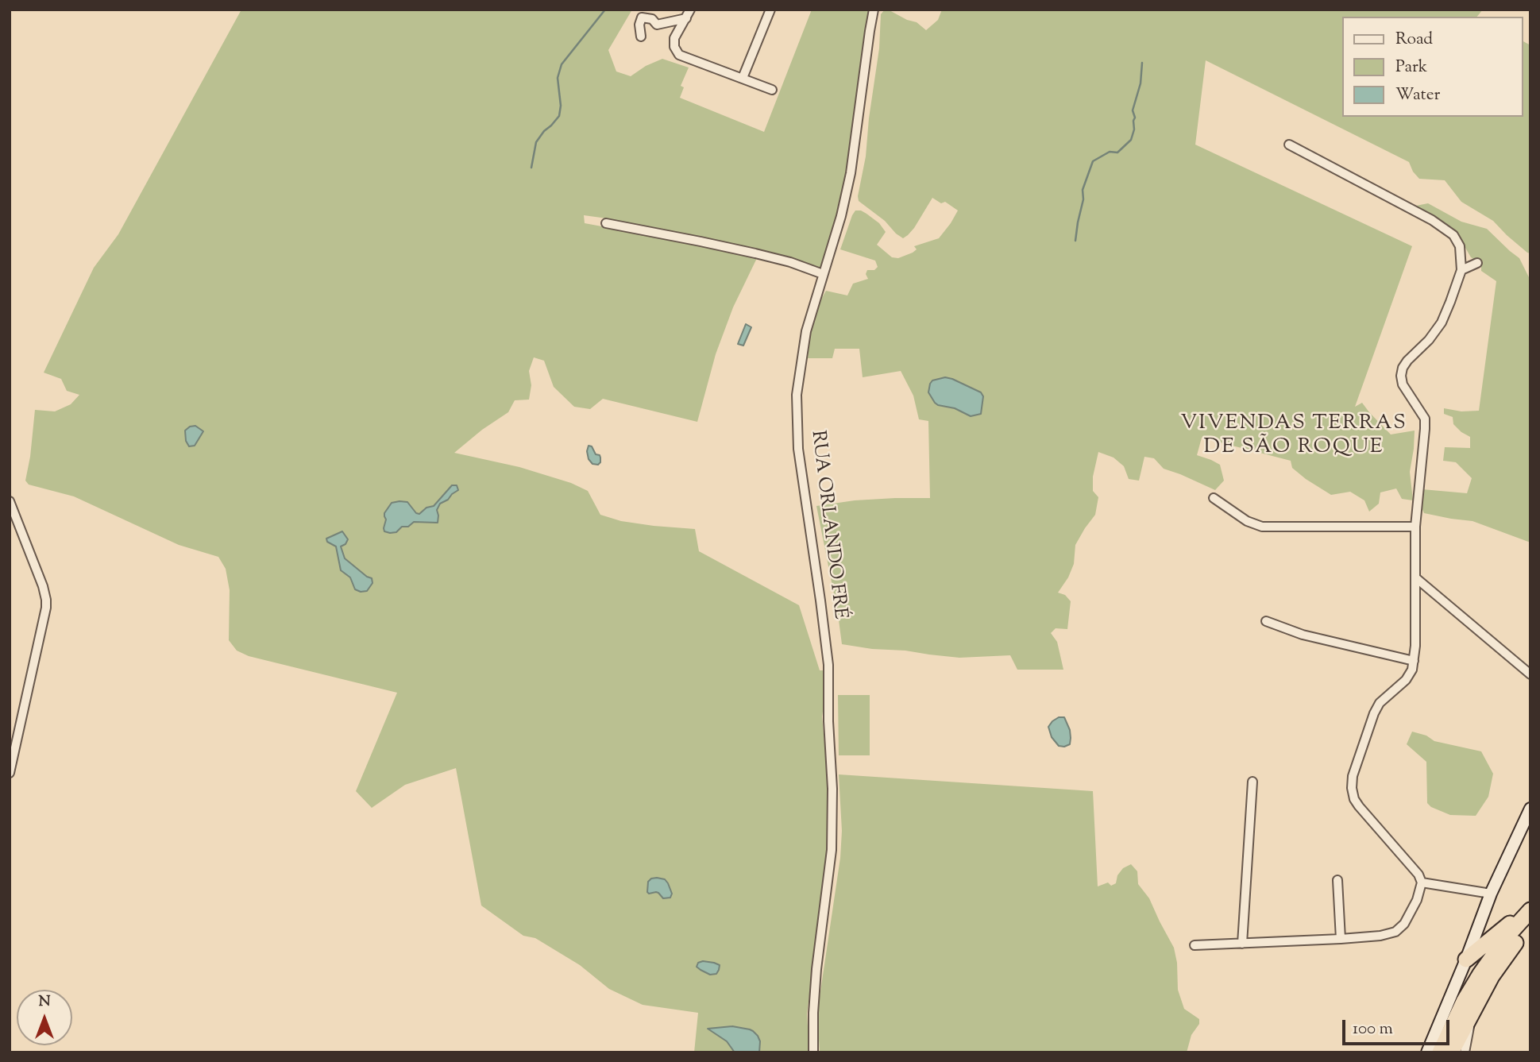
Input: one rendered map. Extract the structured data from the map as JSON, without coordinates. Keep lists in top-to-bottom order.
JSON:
{
  "streets": {
    "street": ["RUA ORLANDO FRÉ"]
  },
  "districts": ["VIVENDAS TERRAS DE SÃO ROQUE"],
  "legend": ["Road", "Park", "Water"],
  "scale_bar": "100 m",
  "north": "top"
}
